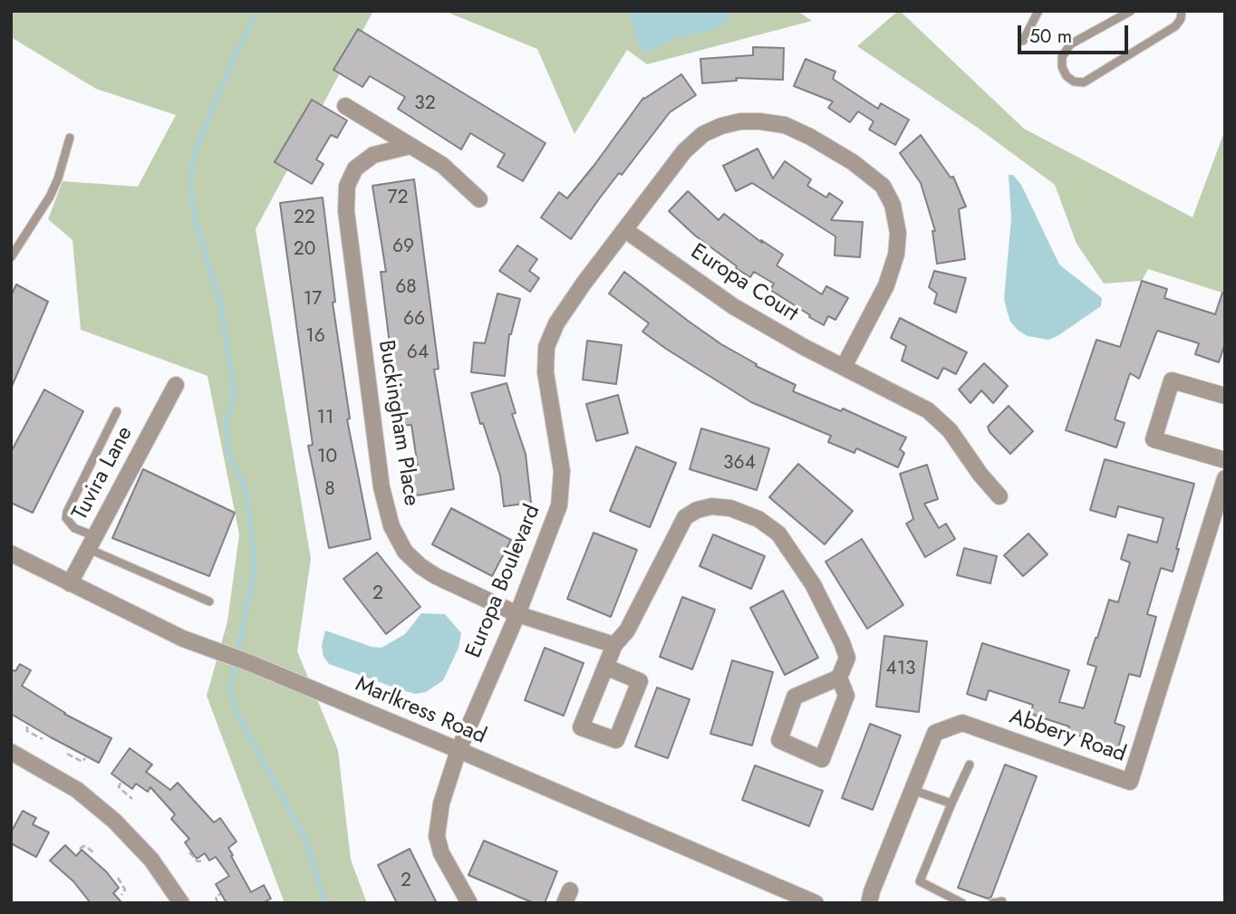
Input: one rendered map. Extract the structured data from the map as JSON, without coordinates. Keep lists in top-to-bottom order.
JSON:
{
  "streets": {
    "street": [
      "Europa Court",
      "Buckingham Place",
      "Tuvira Lane",
      "Europa Boulevard",
      "Marlkress Road",
      "Abbery Road"
    ]
  },
  "crossings": [
    ["Europa Court", "Europa Boulevard"],
    ["Buckingham Place", "Europa Boulevard"],
    ["Tuvira Lane", "Marlkress Road"],
    ["Europa Boulevard", "Marlkress Road"]
  ],
  "house_numbers": [
    "32",
    "72",
    "22",
    "69",
    "20",
    "68",
    "17",
    "66",
    "16",
    "64",
    "11",
    "10",
    "364",
    "8",
    "2",
    "413",
    "2"
  ],
  "scale_bar": "50 m"
}
